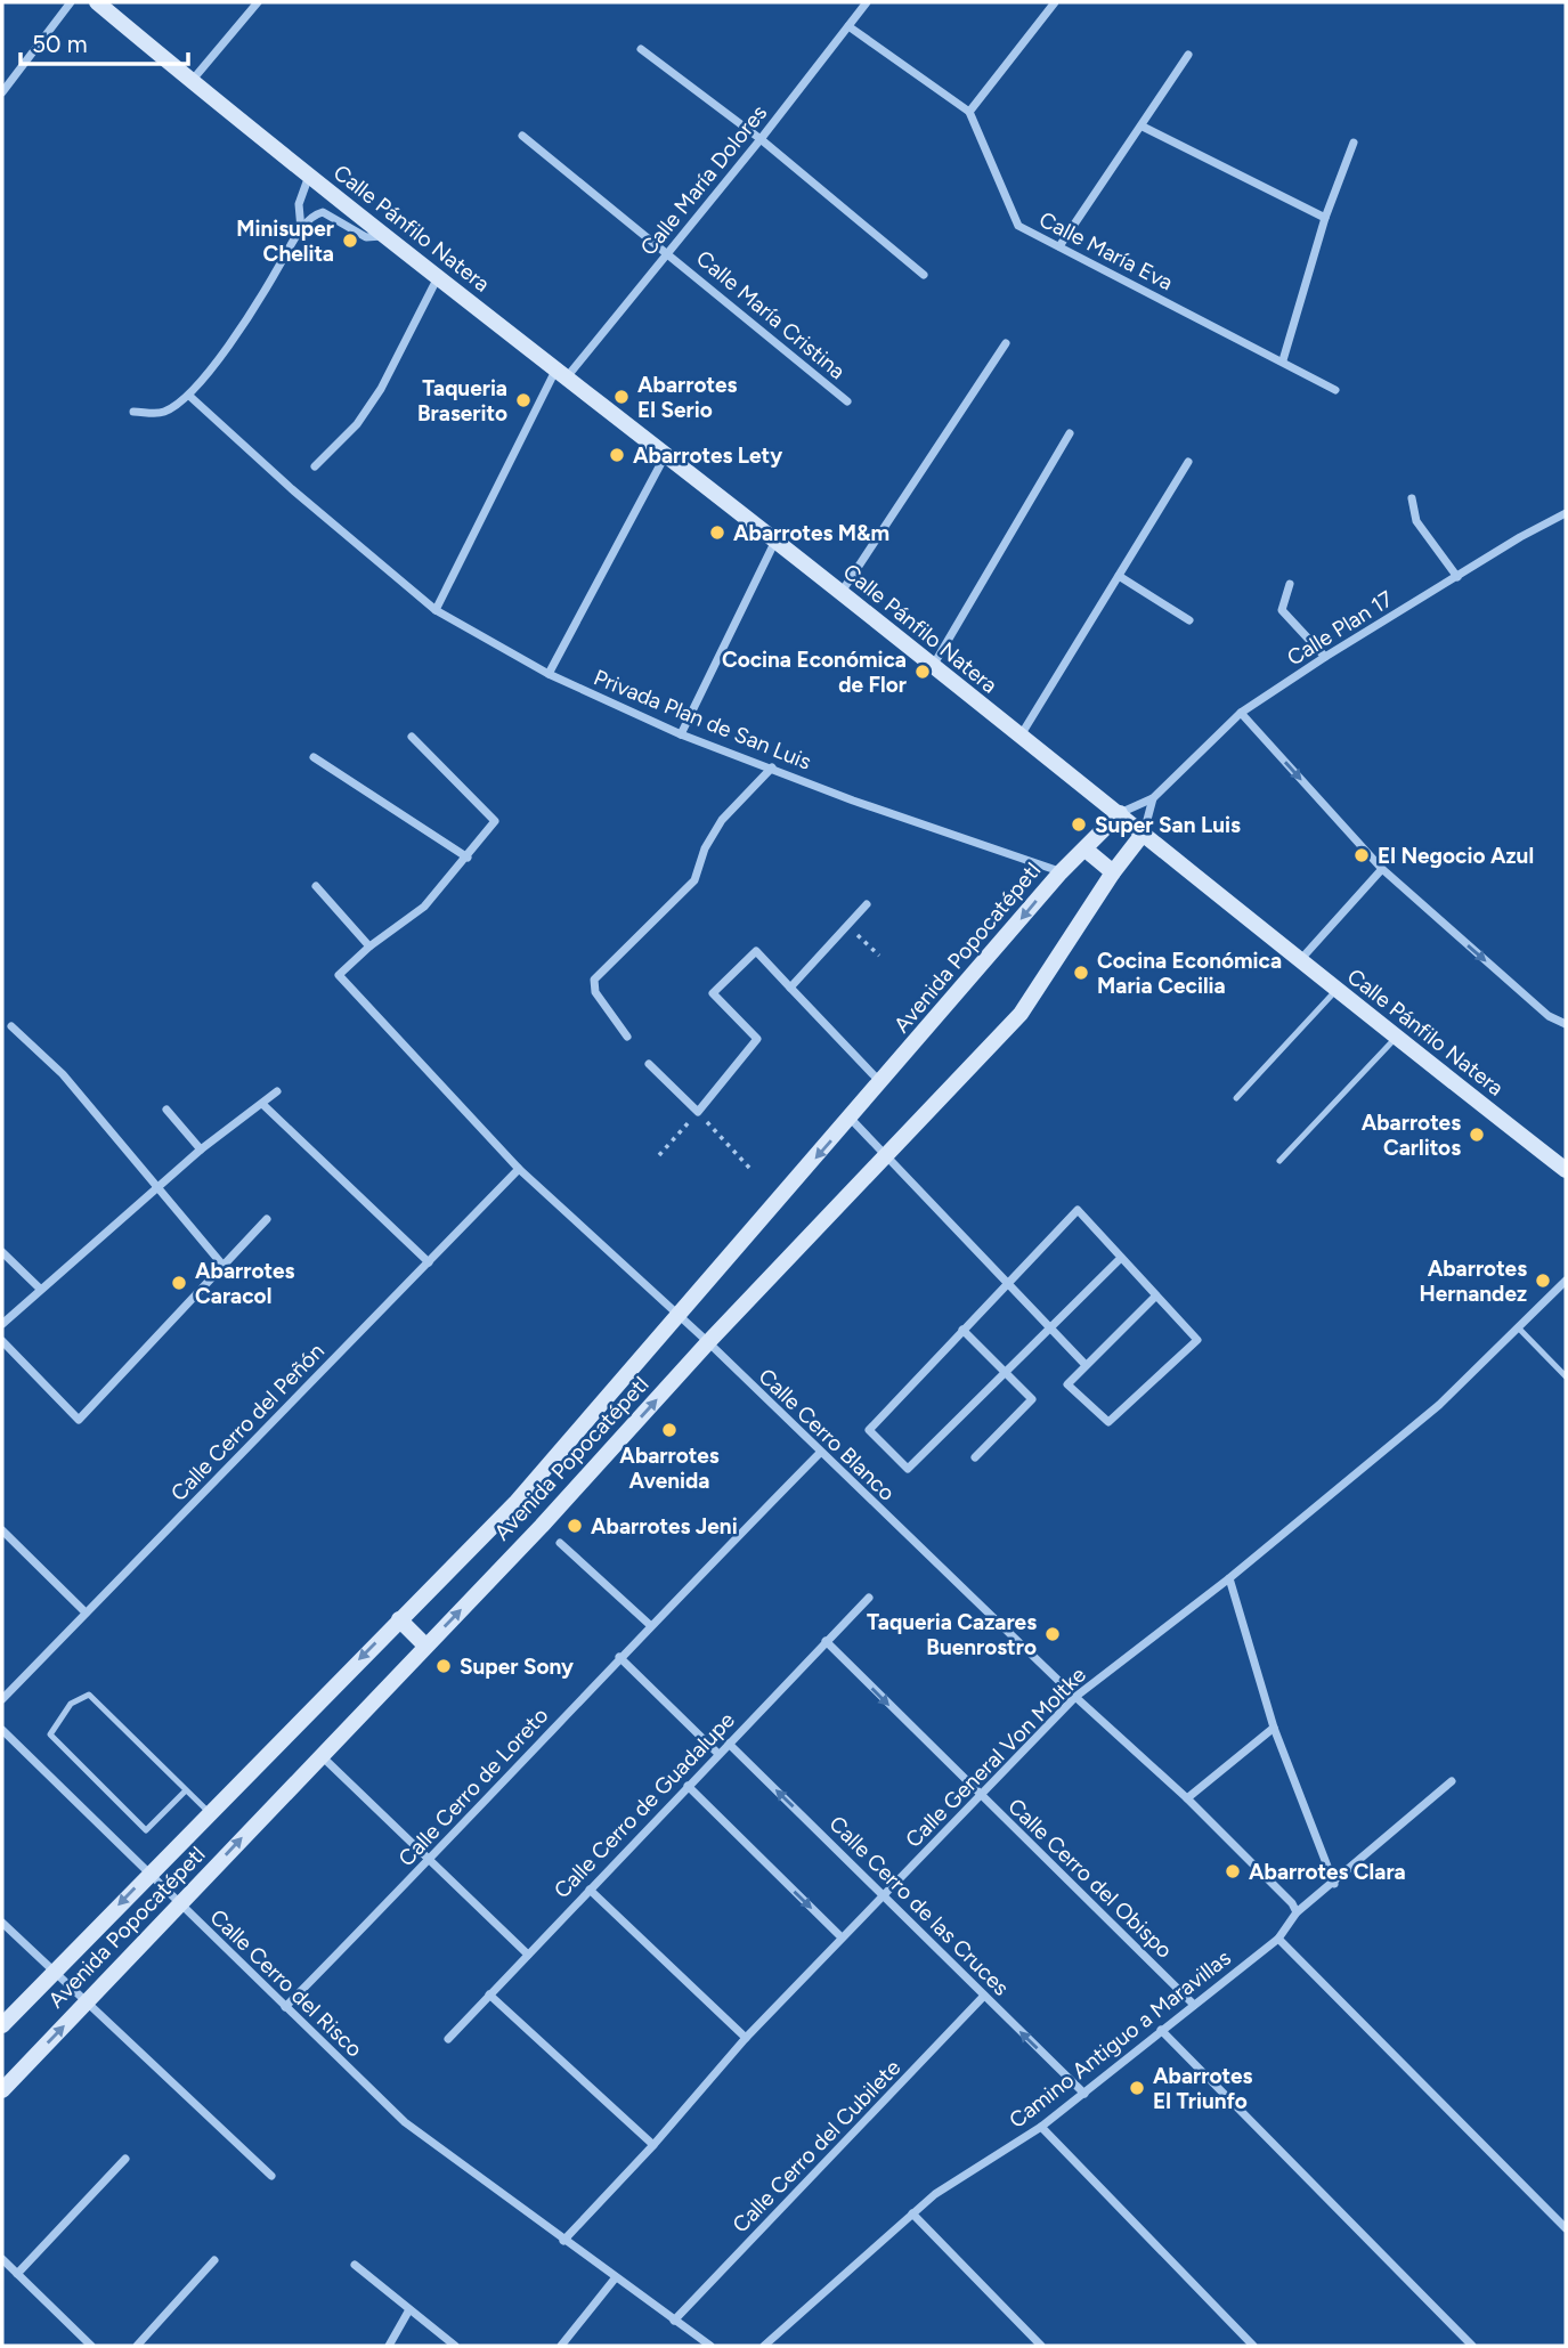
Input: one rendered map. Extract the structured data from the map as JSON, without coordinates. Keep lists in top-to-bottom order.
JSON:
{
  "streets": {
    "street": [
      "Calle María Dolores",
      "Calle Pánfilo Natera",
      "Calle María Eva",
      "Calle María Cristina",
      "Calle Plan 17",
      "Privada Plan de San Luis",
      "Avenida Popocatépetl",
      "Calle Cerro del Peñón",
      "Calle Cerro Blanco",
      "Calle General Von Moltke",
      "Calle Cerro de Loreto",
      "Calle Cerro de Guadalupe",
      "Calle Cerro del Obispo",
      "Calle Cerro de las Cruces",
      "Calle Cerro del Risco",
      "Camino Antiguo a Maravillas",
      "Calle Cerro del Cubilete"
    ]
  },
  "crossings": [
    ["Calle María Dolores", "Calle Pánfilo Natera"],
    ["Calle María Dolores", "Calle María Cristina"],
    ["Calle María Dolores", "Privada Plan de San Luis"],
    ["Calle Pánfilo Natera", "Calle Plan 17"],
    ["Calle Pánfilo Natera", "Avenida Popocatépetl"],
    ["Calle Plan 17", "Avenida Popocatépetl"],
    ["Privada Plan de San Luis", "Avenida Popocatépetl"],
    ["Avenida Popocatépetl", "Calle Cerro Blanco"],
    ["Avenida Popocatépetl", "Calle Cerro del Risco"],
    ["Calle Cerro del Peñón", "Calle Cerro Blanco"],
    ["Calle Cerro Blanco", "Calle General Von Moltke"],
    ["Calle Cerro Blanco", "Calle Cerro de Loreto"],
    ["Calle Cerro Blanco", "Camino Antiguo a Maravillas"],
    ["Calle General Von Moltke", "Calle Cerro del Obispo"],
    ["Calle General Von Moltke", "Calle Cerro de las Cruces"],
    ["Calle General Von Moltke", "Calle Cerro del Risco"],
    ["Calle Cerro de Loreto", "Calle Cerro del Risco"],
    ["Calle Cerro de Guadalupe", "Calle Cerro del Obispo"],
    ["Calle Cerro de Guadalupe", "Calle Cerro de las Cruces"],
    ["Calle Cerro del Obispo", "Camino Antiguo a Maravillas"],
    ["Calle Cerro de las Cruces", "Camino Antiguo a Maravillas"],
    ["Calle Cerro de las Cruces", "Calle Cerro del Cubilete"],
    ["Calle Cerro del Risco", "Calle Cerro del Cubilete"]
  ],
  "one_way": ["Calle Cerro del Obispo"],
  "places": [
    "Minisuper Chelita",
    "Abarrotes El Serio",
    "Taqueria Braserito",
    "Abarrotes Lety",
    "Abarrotes M&m",
    "Cocina Económica de Flor",
    "Super San Luis",
    "El Negocio Azul",
    "Cocina Económica Maria Cecilia",
    "Abarrotes Carlitos",
    "Abarrotes Hernandez",
    "Abarrotes Caracol",
    "Abarrotes Avenida",
    "Abarrotes Jeni",
    "Taqueria Cazares Buenrostro",
    "Super Sony",
    "Abarrotes Clara",
    "Abarrotes El Triunfo"
  ],
  "scale_bar": "50 m"
}
